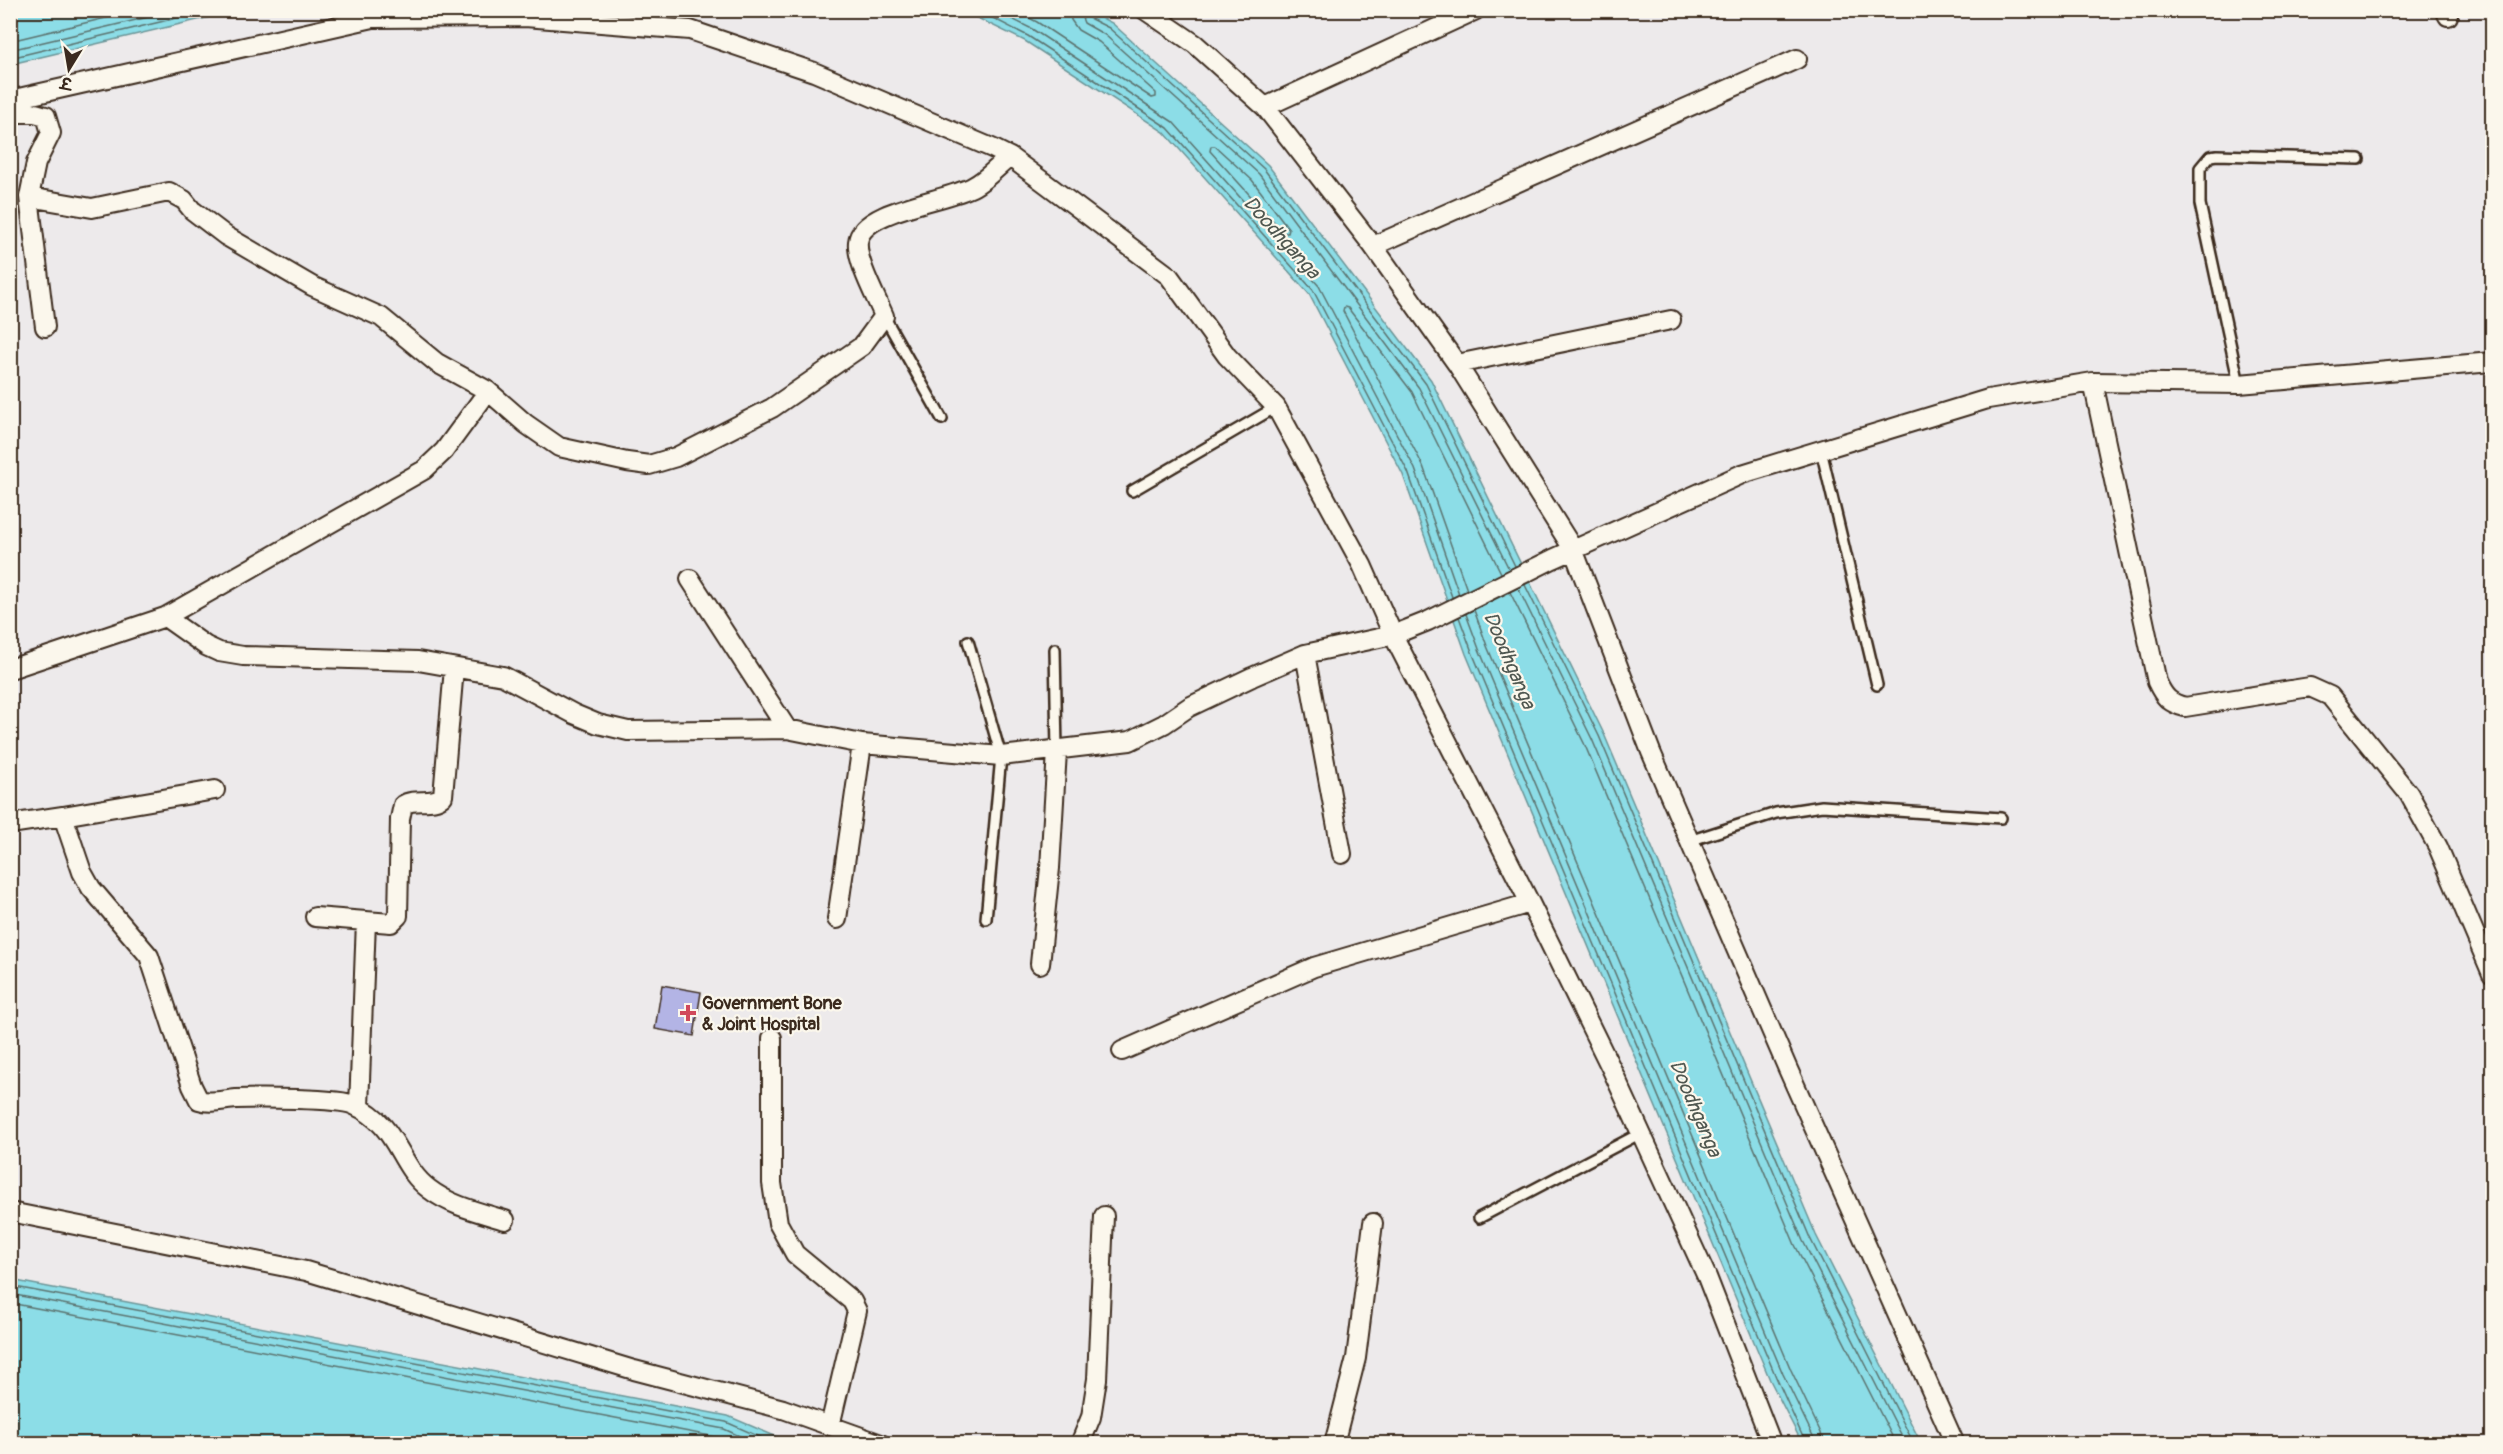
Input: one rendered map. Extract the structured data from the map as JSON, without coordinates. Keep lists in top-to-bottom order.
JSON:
{
  "water": ["Doodhganga"],
  "places": {
    "health": ["Government Bone & Joint Hospital"]
  },
  "north": "bottom"
}
